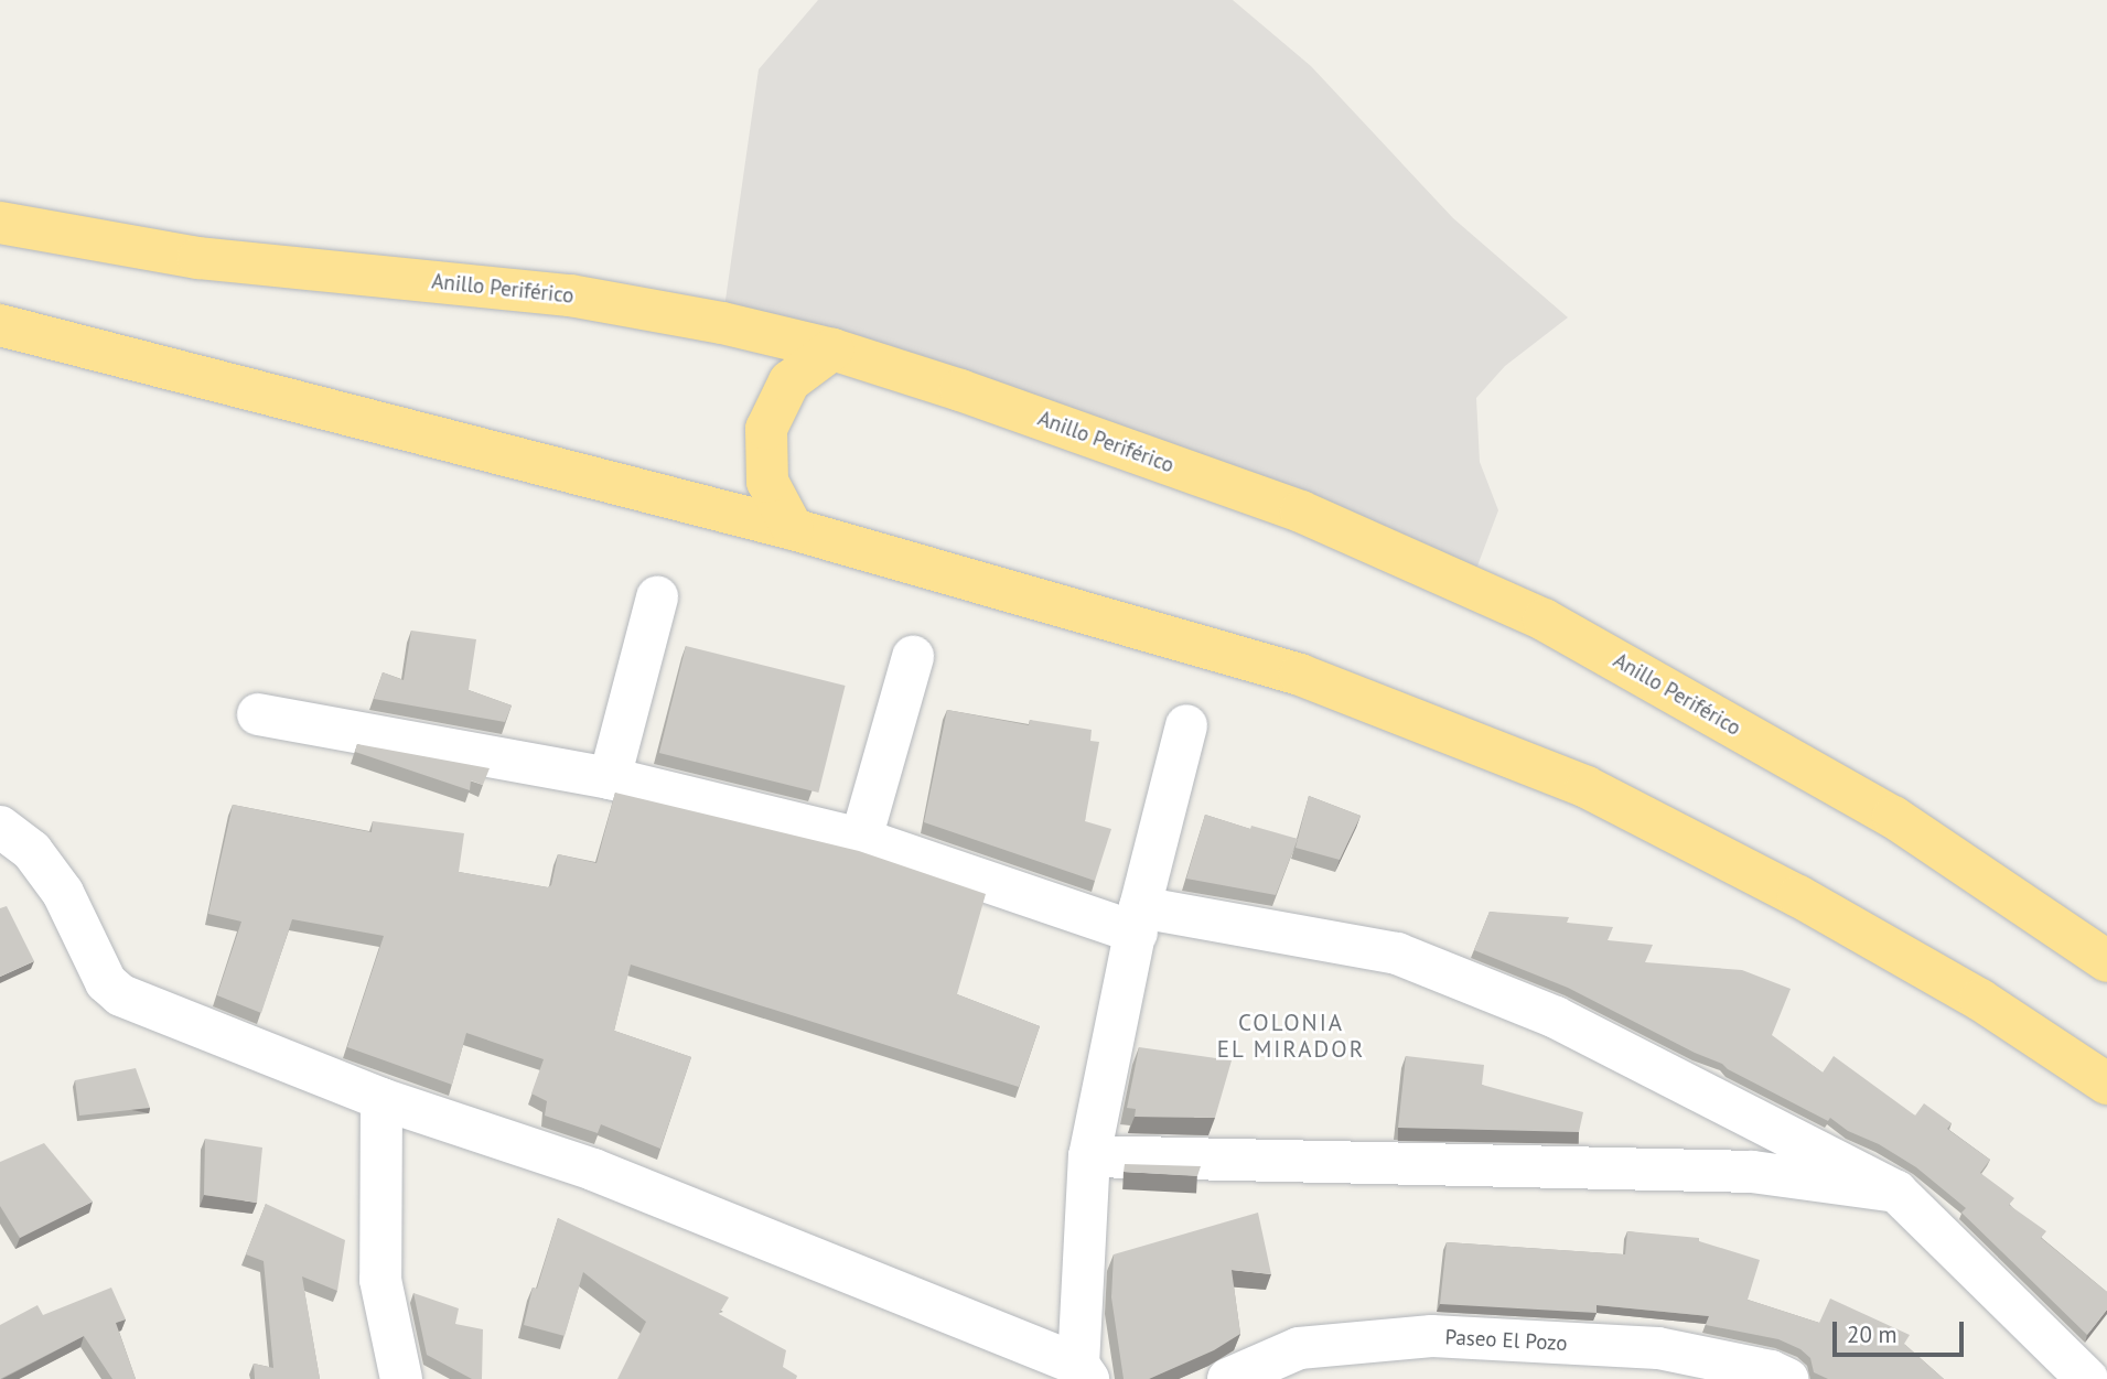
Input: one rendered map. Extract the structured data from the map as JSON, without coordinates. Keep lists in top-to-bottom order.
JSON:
{
  "streets": {
    "highway": ["Anillo Periférico"],
    "street": ["Paseo El Pozo"]
  },
  "districts": ["COLONIA EL MIRADOR"],
  "scale_bar": "20 m"
}
